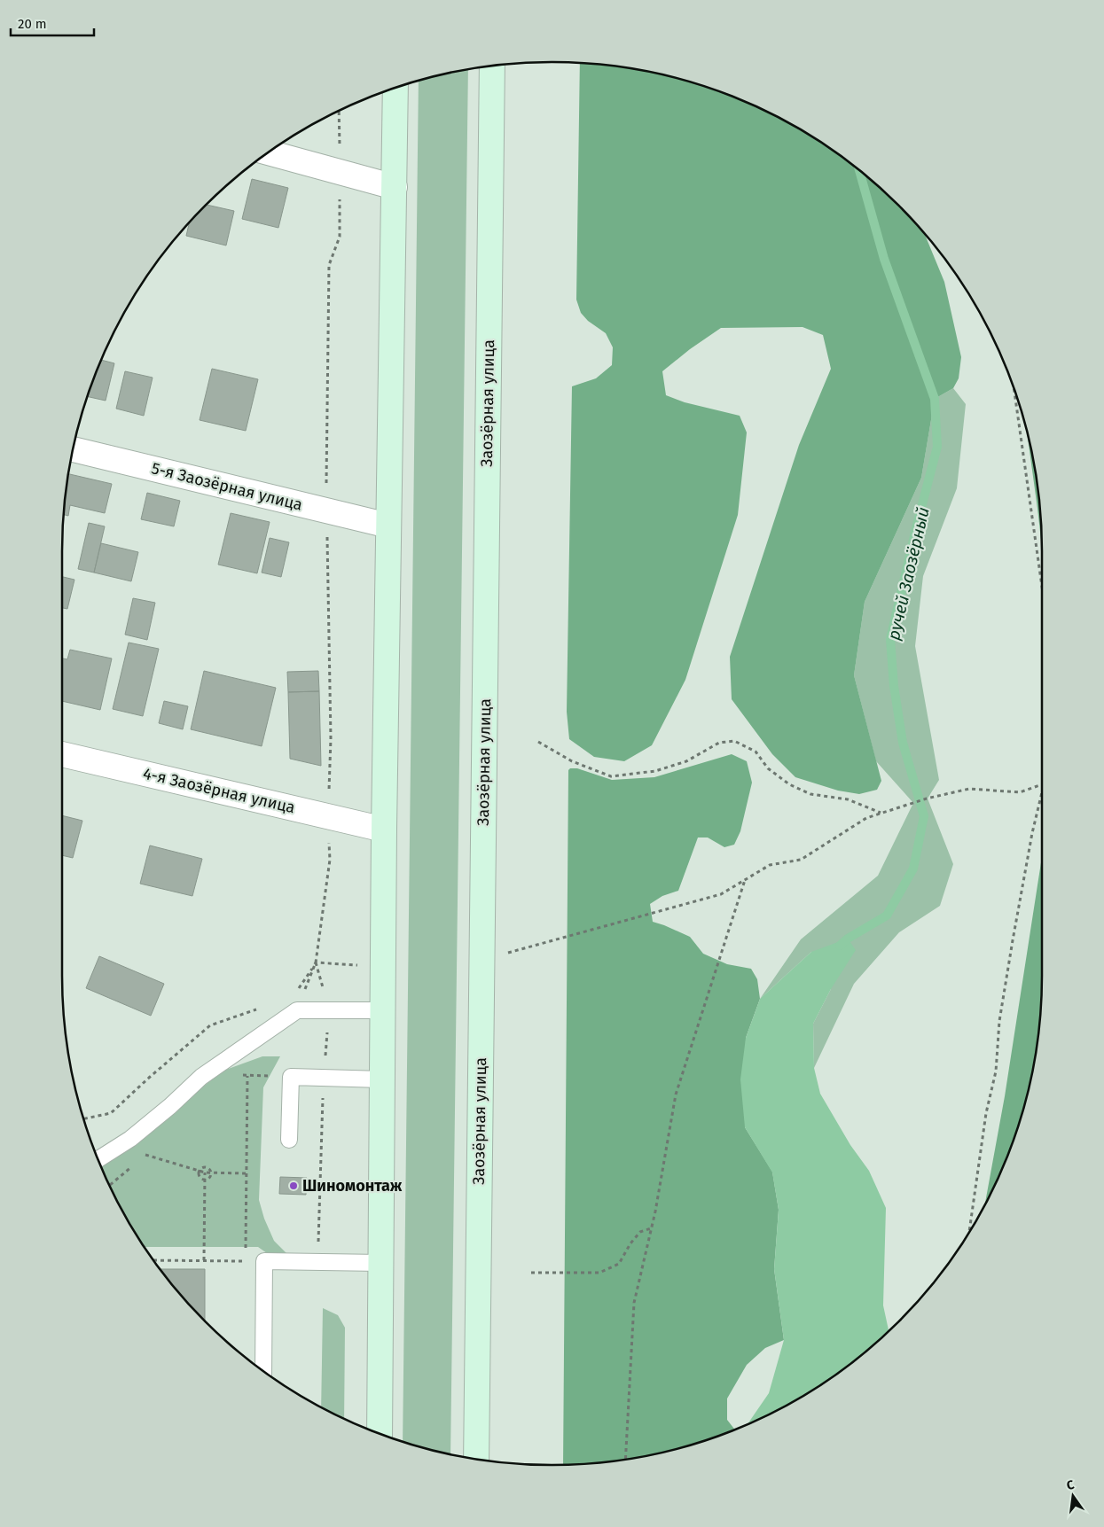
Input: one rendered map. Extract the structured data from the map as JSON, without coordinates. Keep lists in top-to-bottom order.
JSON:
{
  "streets": {
    "main road": ["Заозёрная улица"],
    "street": ["5-я Заозёрная улица", "4-я Заозёрная улица"]
  },
  "water": ["ручей Заозёрный"],
  "places": ["Шиномонтаж"],
  "scale_bar": "20 m",
  "north": "top"
}
